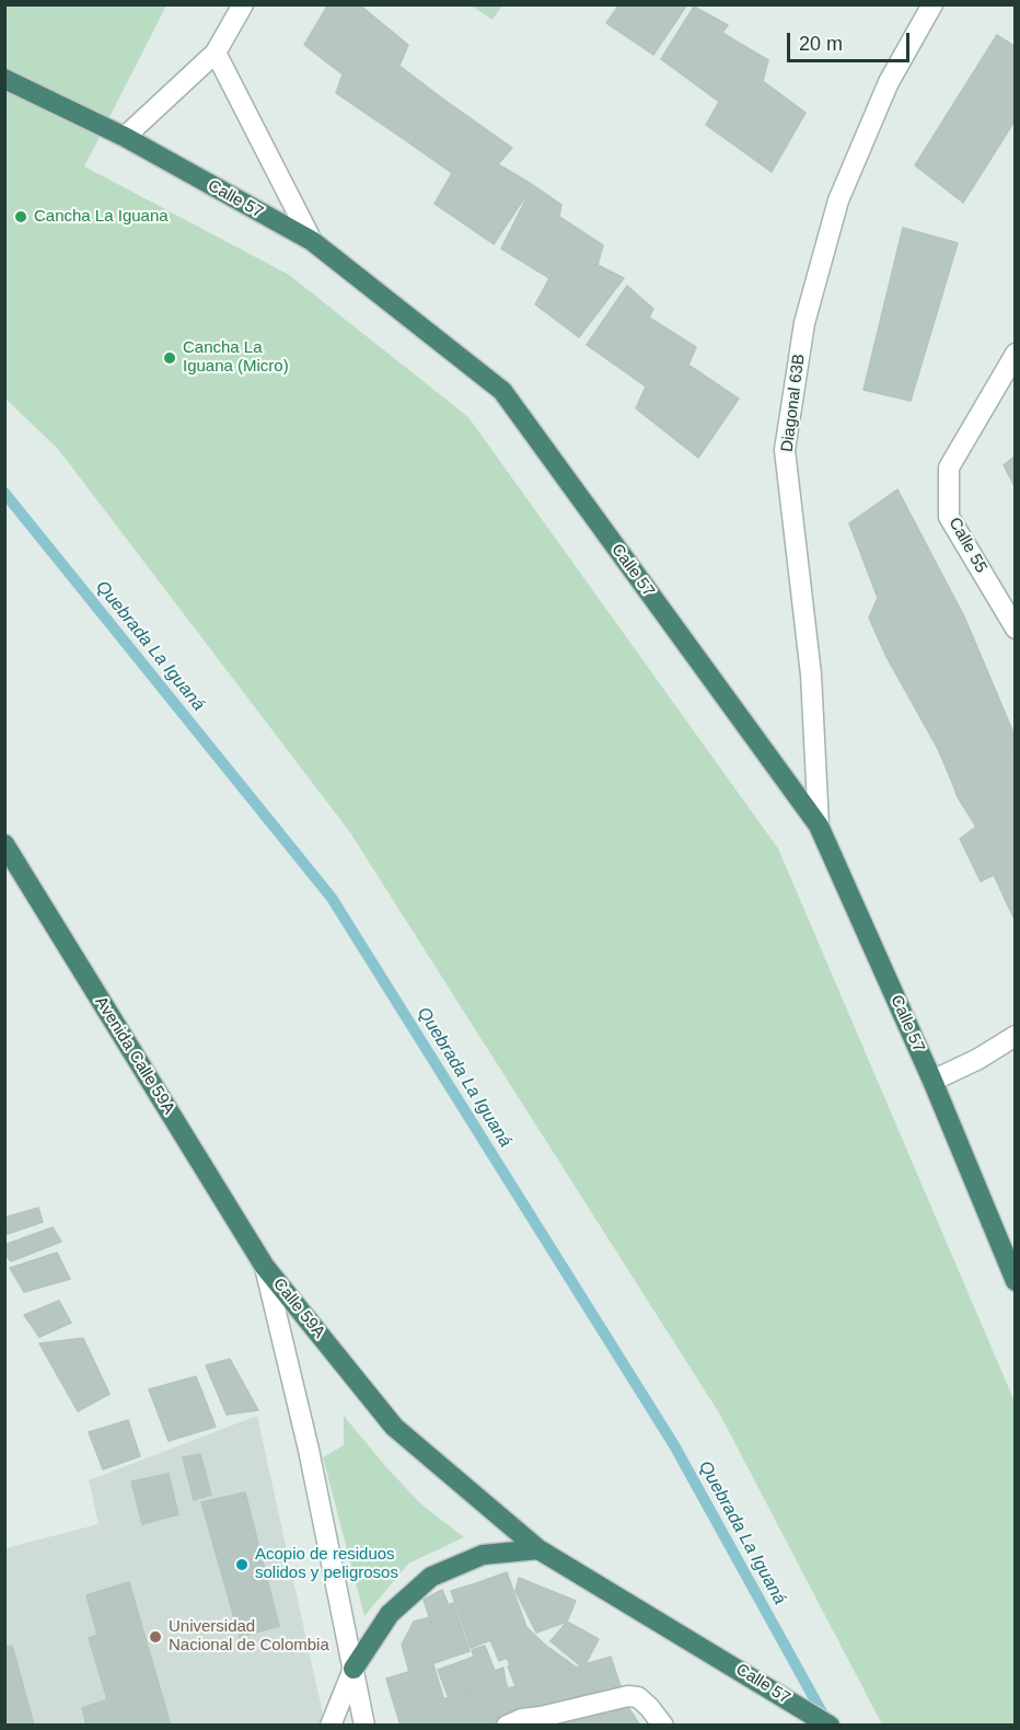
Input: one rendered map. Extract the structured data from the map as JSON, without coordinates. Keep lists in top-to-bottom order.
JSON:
{
  "streets": {
    "highway": ["Calle 57", "Avenida Calle 59A", "Calle 59A"],
    "street": ["Diagonal 63B", "Calle 55"]
  },
  "crossings": [
    ["Calle 57", "Diagonal 63B"],
    ["Calle 57", "Calle 59A"],
    ["Avenida Calle 59A", "Calle 59A"]
  ],
  "water": ["Quebrada La Iguaná"],
  "places": [
    "Cancha La Iguana",
    "Cancha La Iguana (Micro)",
    "Acopio de residuos solidos y peligrosos",
    "Universidad Nacional de Colombia"
  ],
  "scale_bar": "20 m"
}
